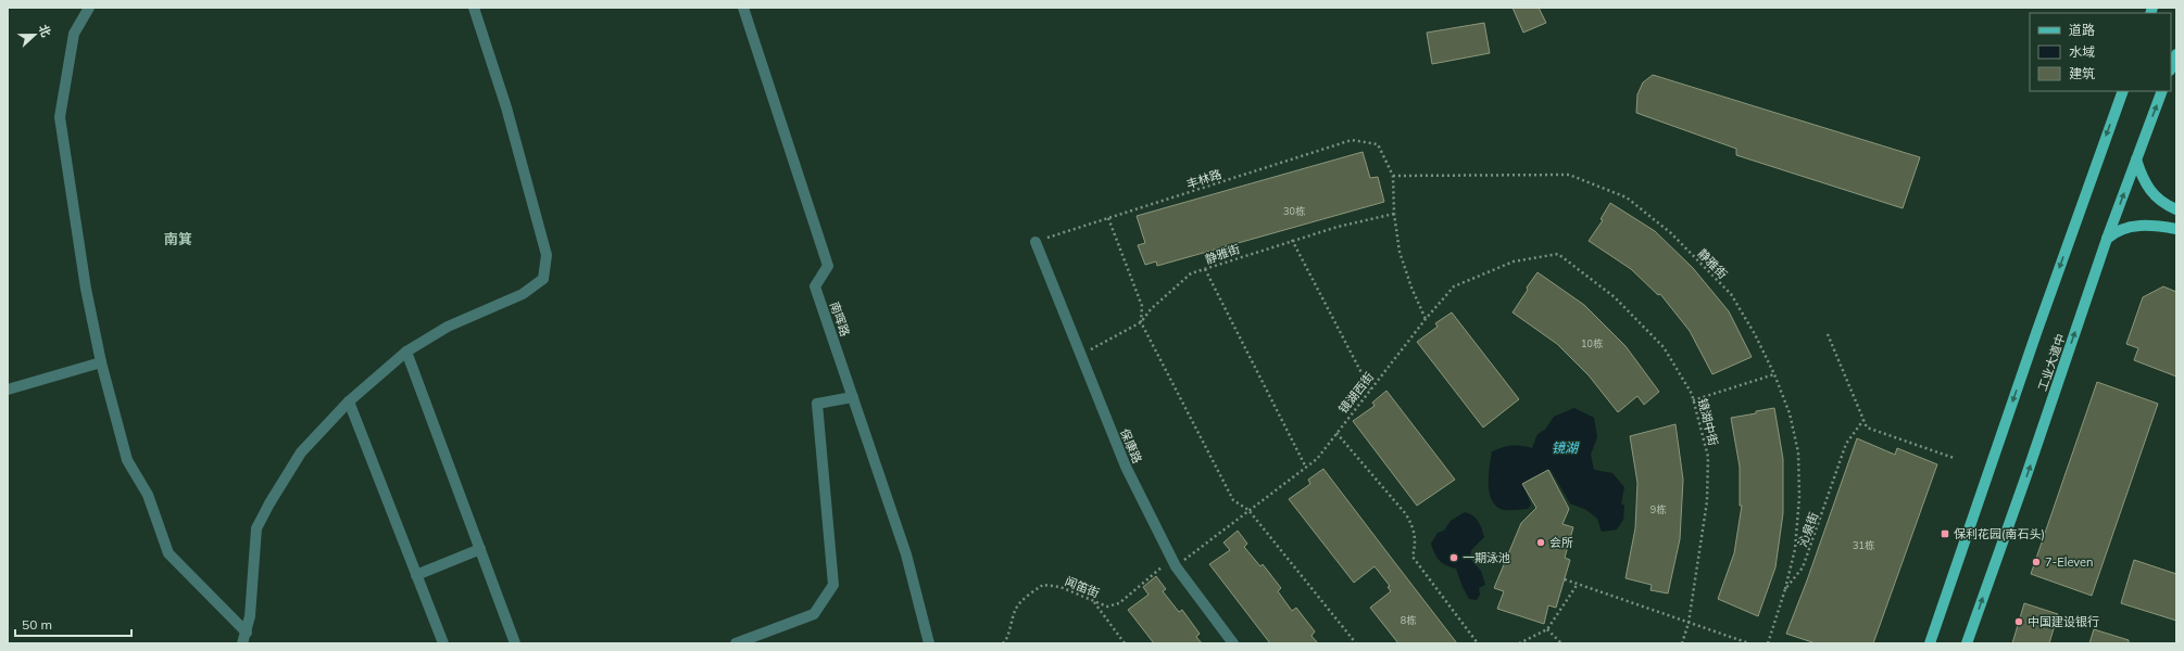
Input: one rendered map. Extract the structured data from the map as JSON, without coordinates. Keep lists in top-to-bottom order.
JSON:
{
  "streets": {
    "main road": ["工业大道中"],
    "street": ["南晖路", "保康路"],
    "path": [
      "丰林路",
      "静雅街",
      "镜湖西街",
      "镜湖中街",
      "沁泉街",
      "闻笛街"
    ]
  },
  "crossings": [
    ["丰林路", "静雅街"],
    ["丰林路", "保康路"],
    ["静雅街", "保康路"],
    ["静雅街", "沁泉街"],
    ["镜湖西街", "镜湖中街"],
    ["镜湖西街", "保康路"],
    ["镜湖西街", "闻笛街"],
    ["保康路", "闻笛街"]
  ],
  "districts": ["南箕"],
  "water": ["镜湖"],
  "places": {
    "transit": ["保利花园(南石头)"],
    "other": [
      "会所",
      "一期泳池",
      "7-Eleven",
      "中国建设银行"
    ]
  },
  "house_numbers": [
    "30栋",
    "10栋",
    "9栋",
    "31栋",
    "8栋"
  ],
  "legend": ["道路", "水域", "建筑"],
  "scale_bar": "50 m",
  "north": "right"
}
